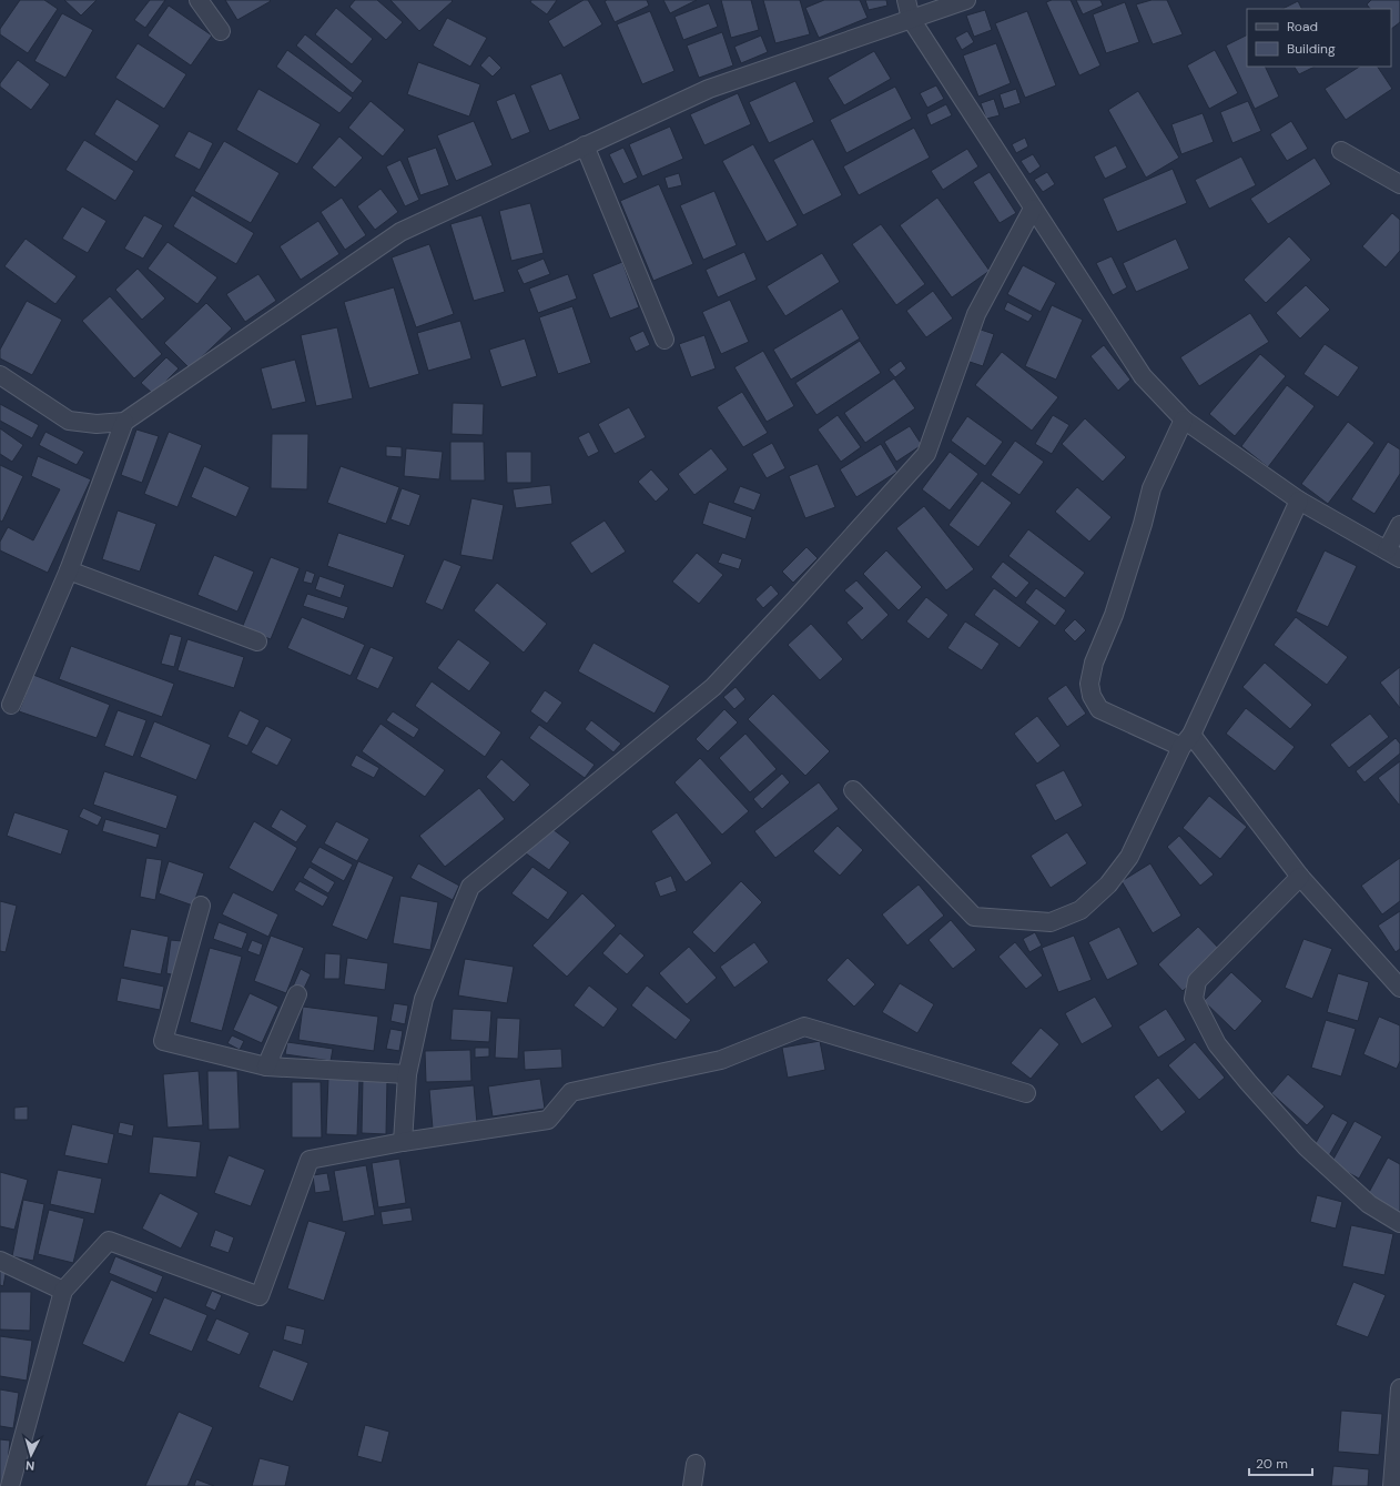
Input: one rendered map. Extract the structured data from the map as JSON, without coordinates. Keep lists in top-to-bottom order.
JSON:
{
  "legend": ["Road", "Building"],
  "scale_bar": "20 m",
  "north": "bottom"
}
